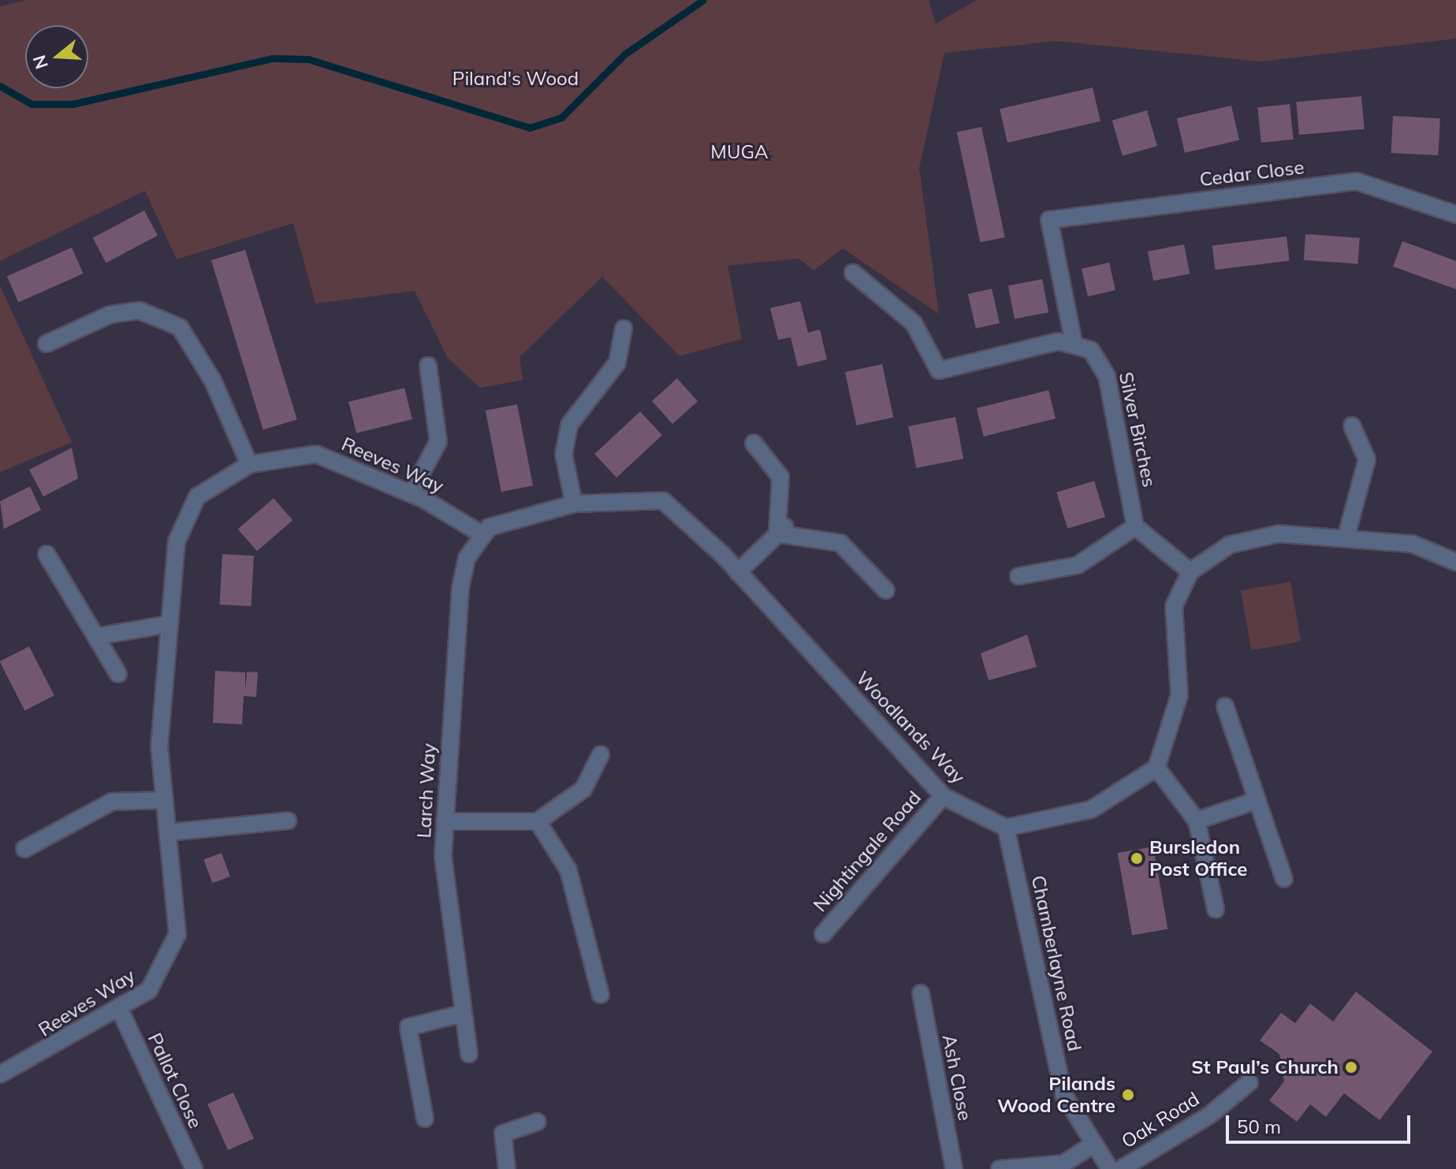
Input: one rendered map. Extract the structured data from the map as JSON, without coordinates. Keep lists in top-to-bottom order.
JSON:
{
  "streets": {
    "street": [
      "Cedar Close",
      "Silver Birches",
      "Reeves Way",
      "Woodlands Way",
      "Larch Way",
      "Nightingale Road",
      "Chamberlayne Road",
      "Ash Close",
      "Pallot Close",
      "Oak Road"
    ]
  },
  "crossings": [
    ["Cedar Close", "Silver Birches"],
    ["Reeves Way", "Woodlands Way"],
    ["Reeves Way", "Larch Way"],
    ["Reeves Way", "Pallot Close"],
    ["Woodlands Way", "Larch Way"],
    ["Woodlands Way", "Nightingale Road"],
    ["Woodlands Way", "Chamberlayne Road"],
    ["Chamberlayne Road", "Oak Road"]
  ],
  "parks": ["Piland's Wood", "MUGA"],
  "places": ["Bursledon Post Office", "St Paul’s Church", "Pilands Wood Centre"],
  "scale_bar": "50 m",
  "north": "left"
}
